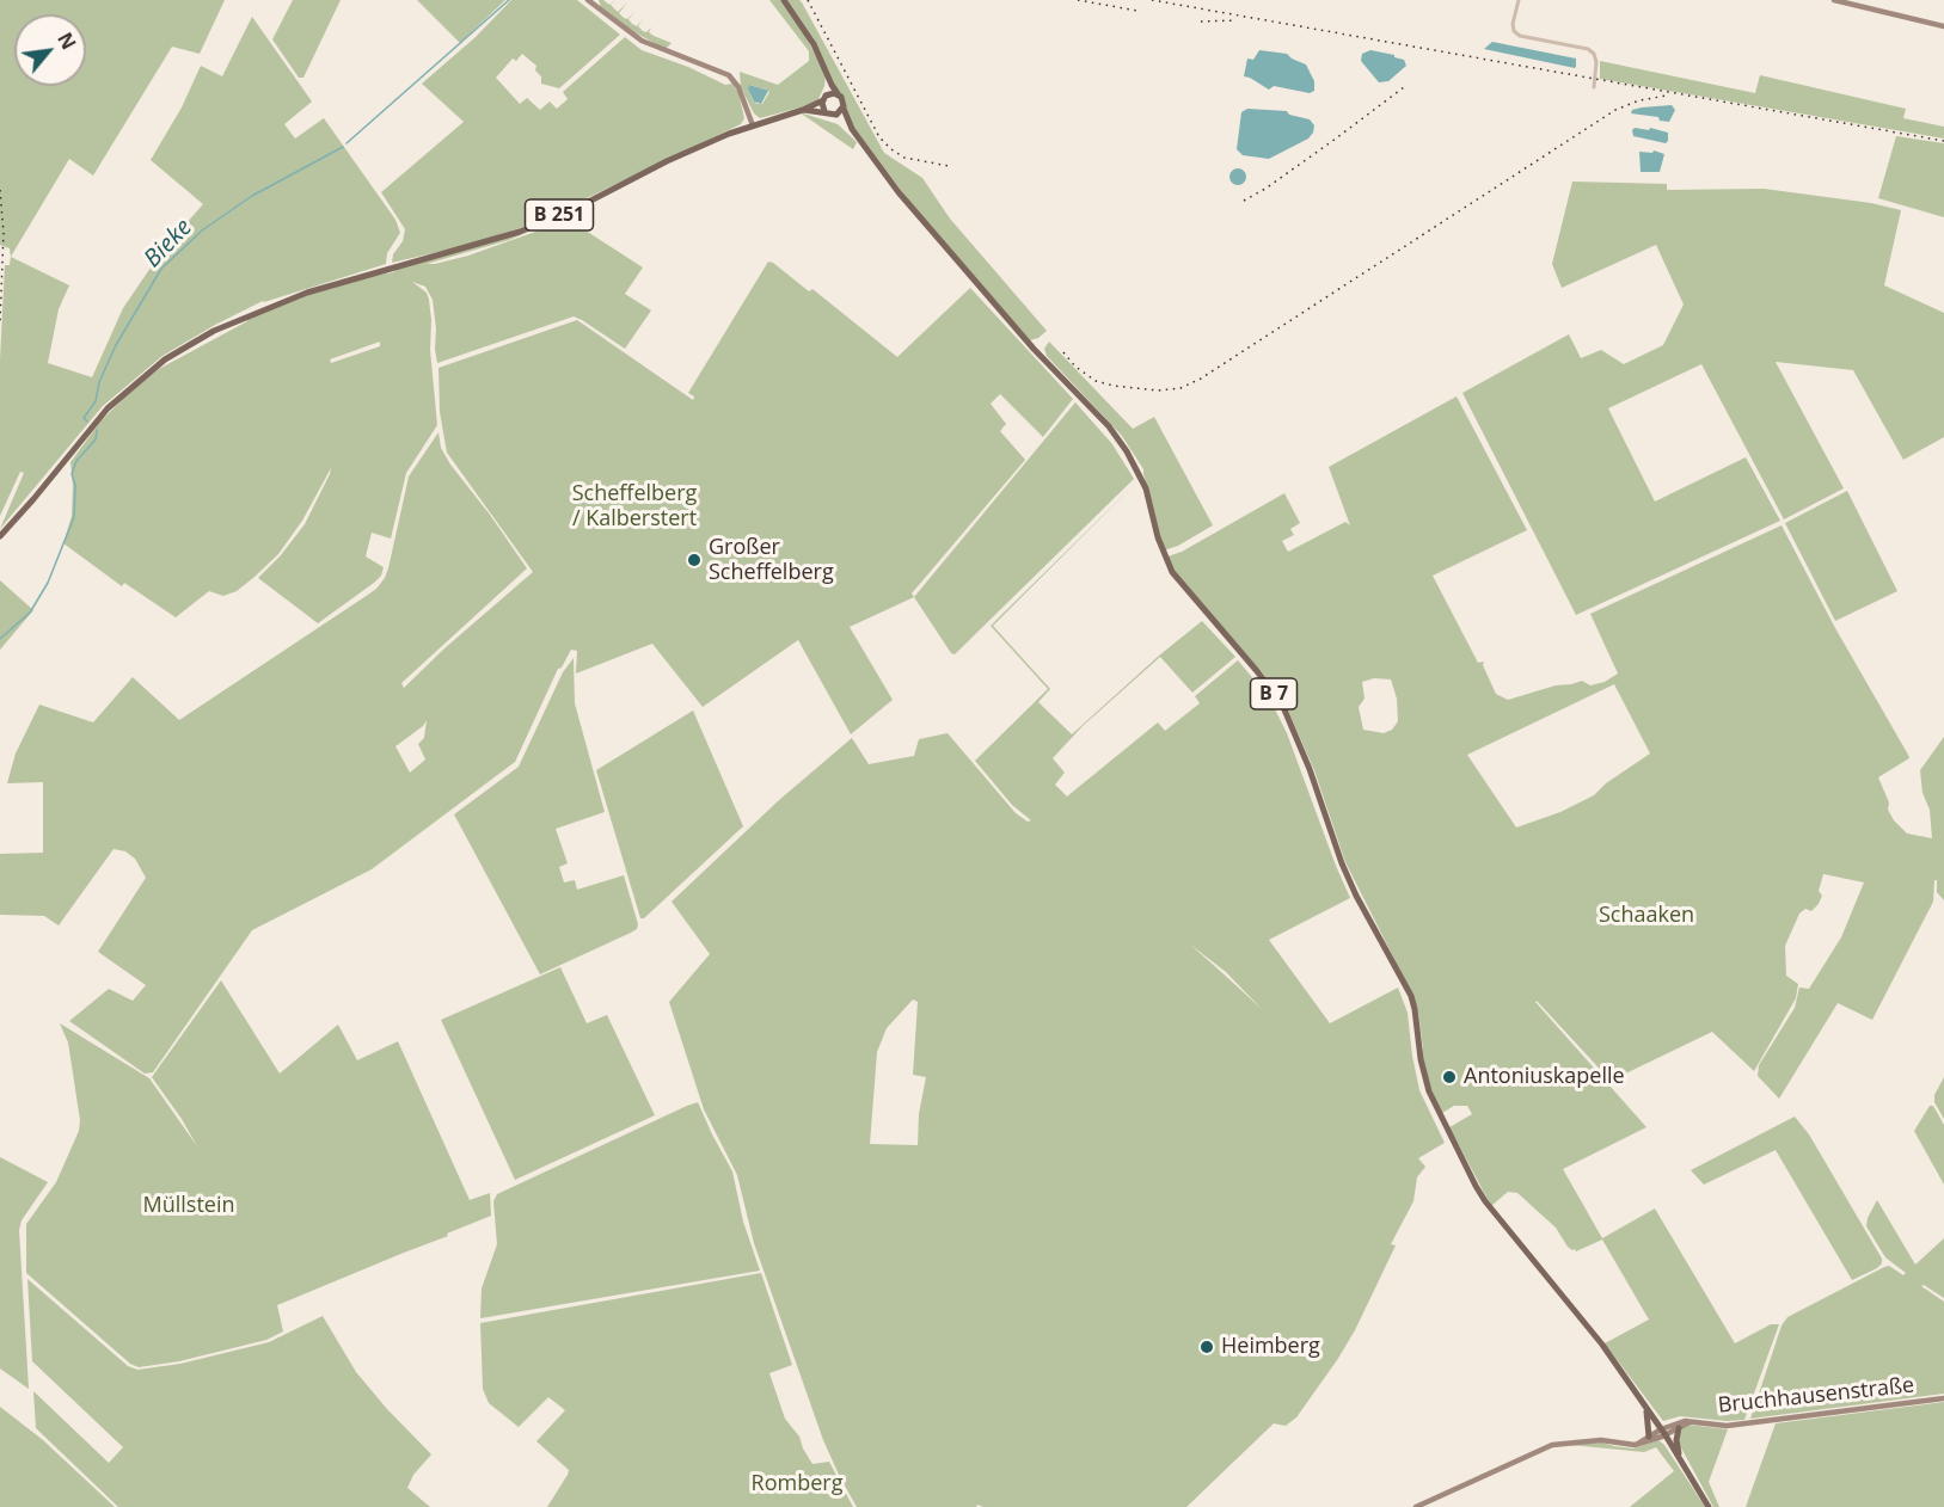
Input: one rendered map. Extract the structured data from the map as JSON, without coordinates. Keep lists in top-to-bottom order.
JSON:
{
  "streets": {
    "main road": ["B 251", "B 7"],
    "street": ["Bruchhausenstraße"]
  },
  "crossings": [
    ["B 251", "B 7"],
    ["B 7", "Bruchhausenstraße"]
  ],
  "water": ["Bieke"],
  "parks": [
    "Scheffelberg / Kalberstert",
    "Schaaken",
    "Müllstein",
    "Romberg"
  ],
  "places": ["Großer Scheffelberg", "Antoniuskapelle", "Heimberg"],
  "north": "top right"
}
